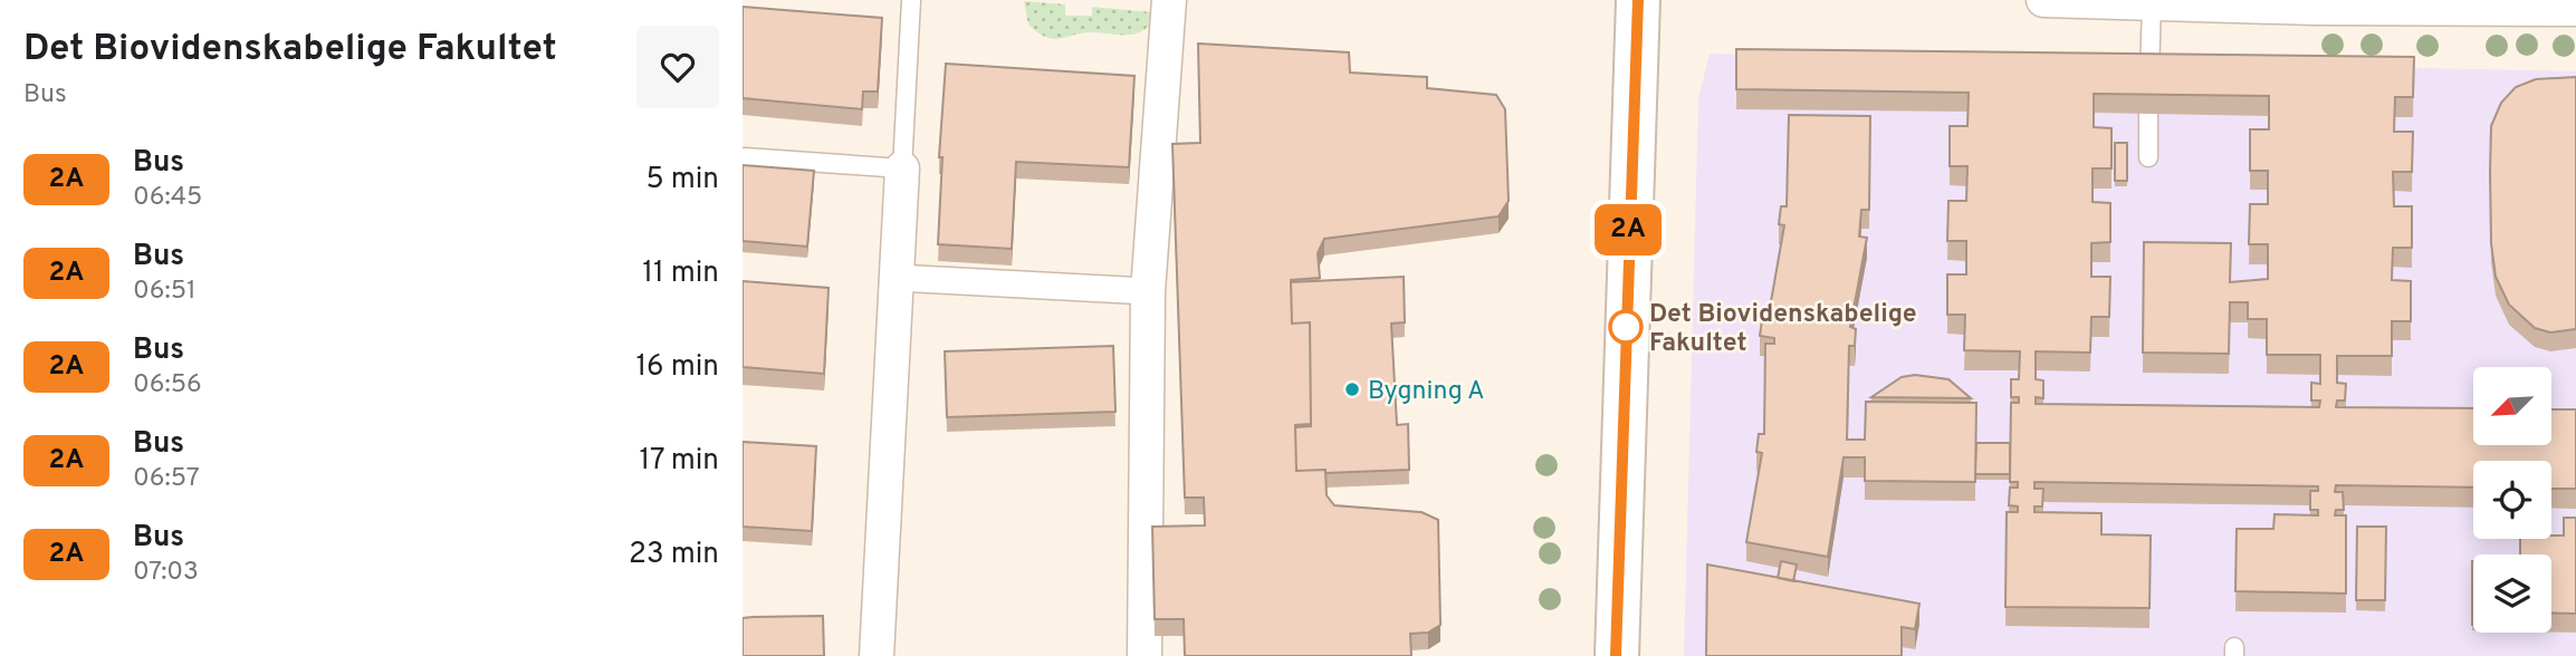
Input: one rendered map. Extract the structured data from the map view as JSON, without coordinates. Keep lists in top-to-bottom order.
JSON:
{
  "places": ["Det Biovidenskabelige Fakultet", "Bygning A"],
  "lines": ["bus line 2A"],
  "north": "bottom left",
  "page": {
    "heading": ["Det Biovidenskabelige Fakultet", "Bus"],
    "on_map": "2A",
    "list": [
      {
        "mark": "2A",
        "name": "Bus",
        "note": "06:45",
        "value": "5 min"
      },
      {
        "mark": "2A",
        "name": "Bus",
        "note": "06:51",
        "value": "11 min"
      },
      {
        "mark": "2A",
        "name": "Bus",
        "note": "06:56",
        "value": "16 min"
      },
      {
        "mark": "2A",
        "name": "Bus",
        "note": "06:57",
        "value": "17 min"
      },
      {
        "mark": "2A",
        "name": "Bus",
        "note": "07:03",
        "value": "23 min"
      }
    ]
  }
}
